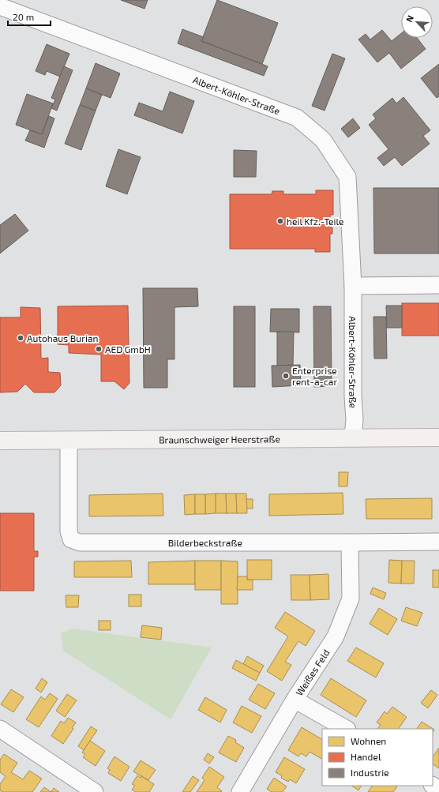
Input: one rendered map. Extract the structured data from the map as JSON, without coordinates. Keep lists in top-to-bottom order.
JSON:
{
  "streets": {
    "main road": ["Braunschweiger Heerstraße"],
    "street": ["Albert-Köhler-Straße", "Bilderbeckstraße", "Weißes Feld"]
  },
  "crossings": [
    ["Albert-Köhler-Straße", "Braunschweiger Heerstraße"],
    ["Braunschweiger Heerstraße", "Bilderbeckstraße"],
    ["Bilderbeckstraße", "Weißes Feld"]
  ],
  "places": [
    "heil Kfz.-Teile",
    "Autohaus Burian",
    "AED GmbH",
    "Enterprise rent-a-car"
  ],
  "legend": ["Wohnen", "Handel", "Industrie"],
  "scale_bar": "20 m",
  "north": "top left"
}
